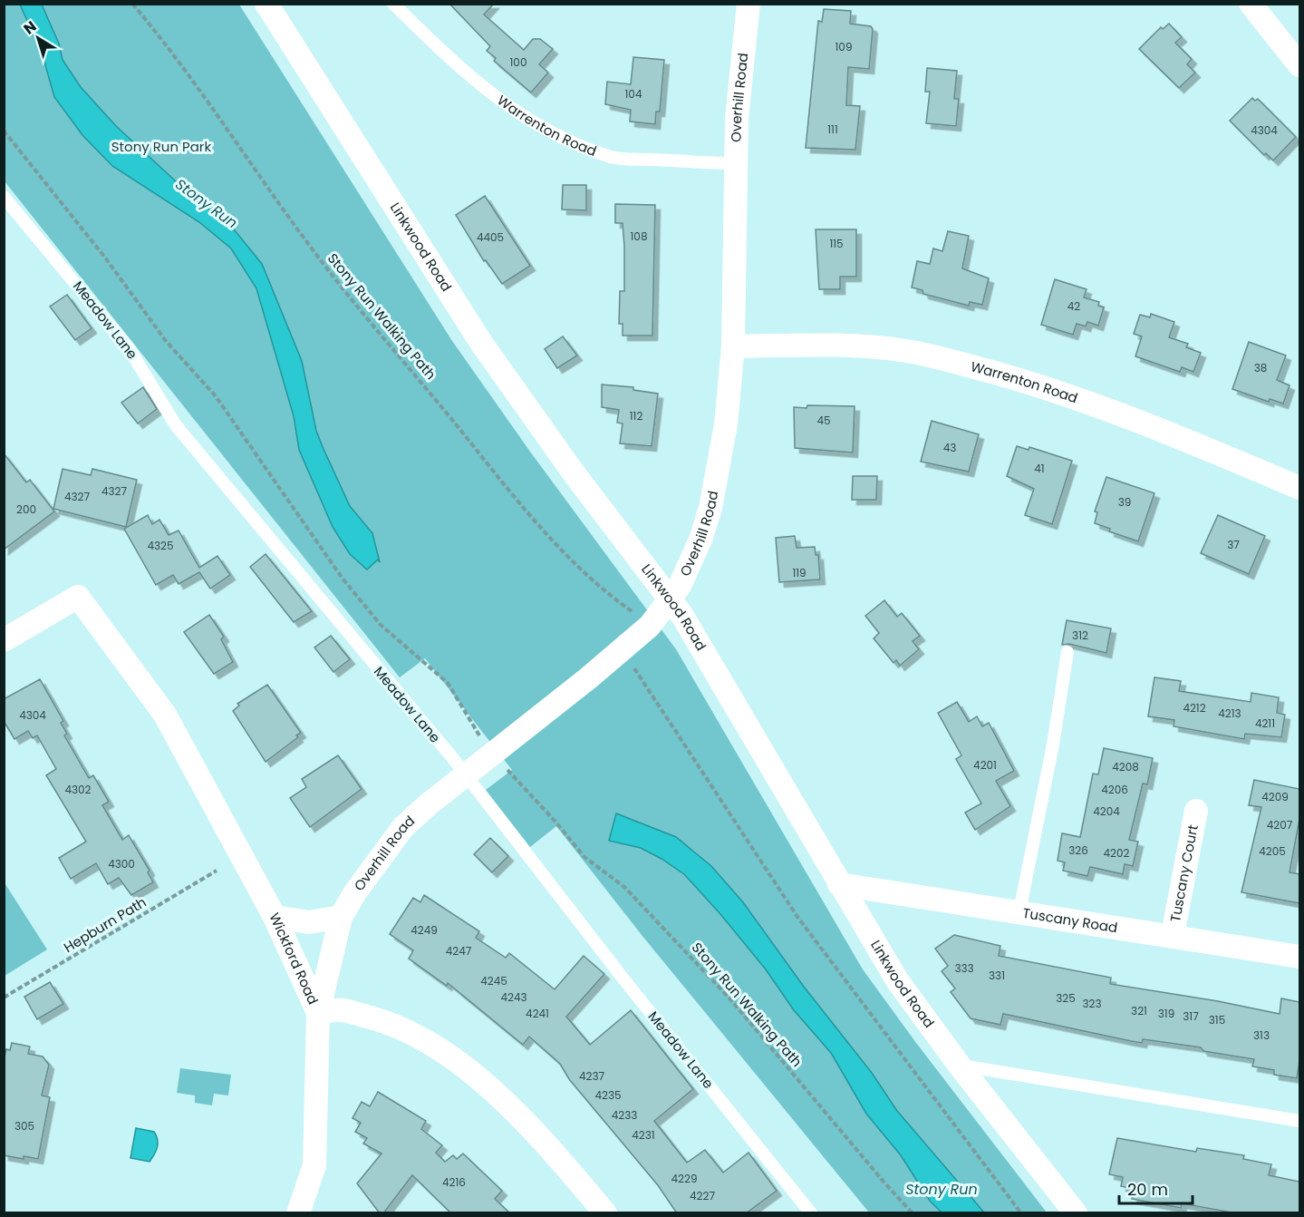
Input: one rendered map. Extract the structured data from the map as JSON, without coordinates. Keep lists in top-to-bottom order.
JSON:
{
  "streets": {
    "street": [
      "Overhill Road",
      "Warrenton Road",
      "Linkwood Road",
      "Tuscany Court",
      "Tuscany Road",
      "Wickford Road"
    ],
    "lane": ["Meadow Lane"],
    "path": ["Stony Run Walking Path", "Hepburn Path"]
  },
  "crossings": [
    ["Overhill Road", "Warrenton Road"],
    ["Overhill Road", "Linkwood Road"],
    ["Overhill Road", "Stony Run Walking Path"],
    ["Overhill Road", "Meadow Lane"],
    ["Overhill Road", "Wickford Road"],
    ["Linkwood Road", "Tuscany Road"],
    ["Tuscany Court", "Tuscany Road"]
  ],
  "water": ["Stony Run"],
  "parks": ["Stony Run Park"],
  "house_numbers": [
    "109",
    "100",
    "104",
    "111",
    "4304",
    "108",
    "4405",
    "115",
    "42",
    "38",
    "112",
    "45",
    "43",
    "41",
    "4327",
    "4327",
    "39",
    "200",
    "37",
    "4325",
    "119",
    "312",
    "4212",
    "4213",
    "4304",
    "4211",
    "4201",
    "4208",
    "4302",
    "4206",
    "4209",
    "4204",
    "4207",
    "326",
    "4205",
    "4202",
    "4300",
    "4249",
    "4247",
    "333",
    "331",
    "4245",
    "4243",
    "325",
    "323",
    "321",
    "4241",
    "319",
    "317",
    "315",
    "313",
    "4237",
    "4235",
    "4233",
    "305",
    "4231",
    "4229",
    "4216",
    "4227"
  ],
  "scale_bar": "20 m",
  "north": "top left"
}
